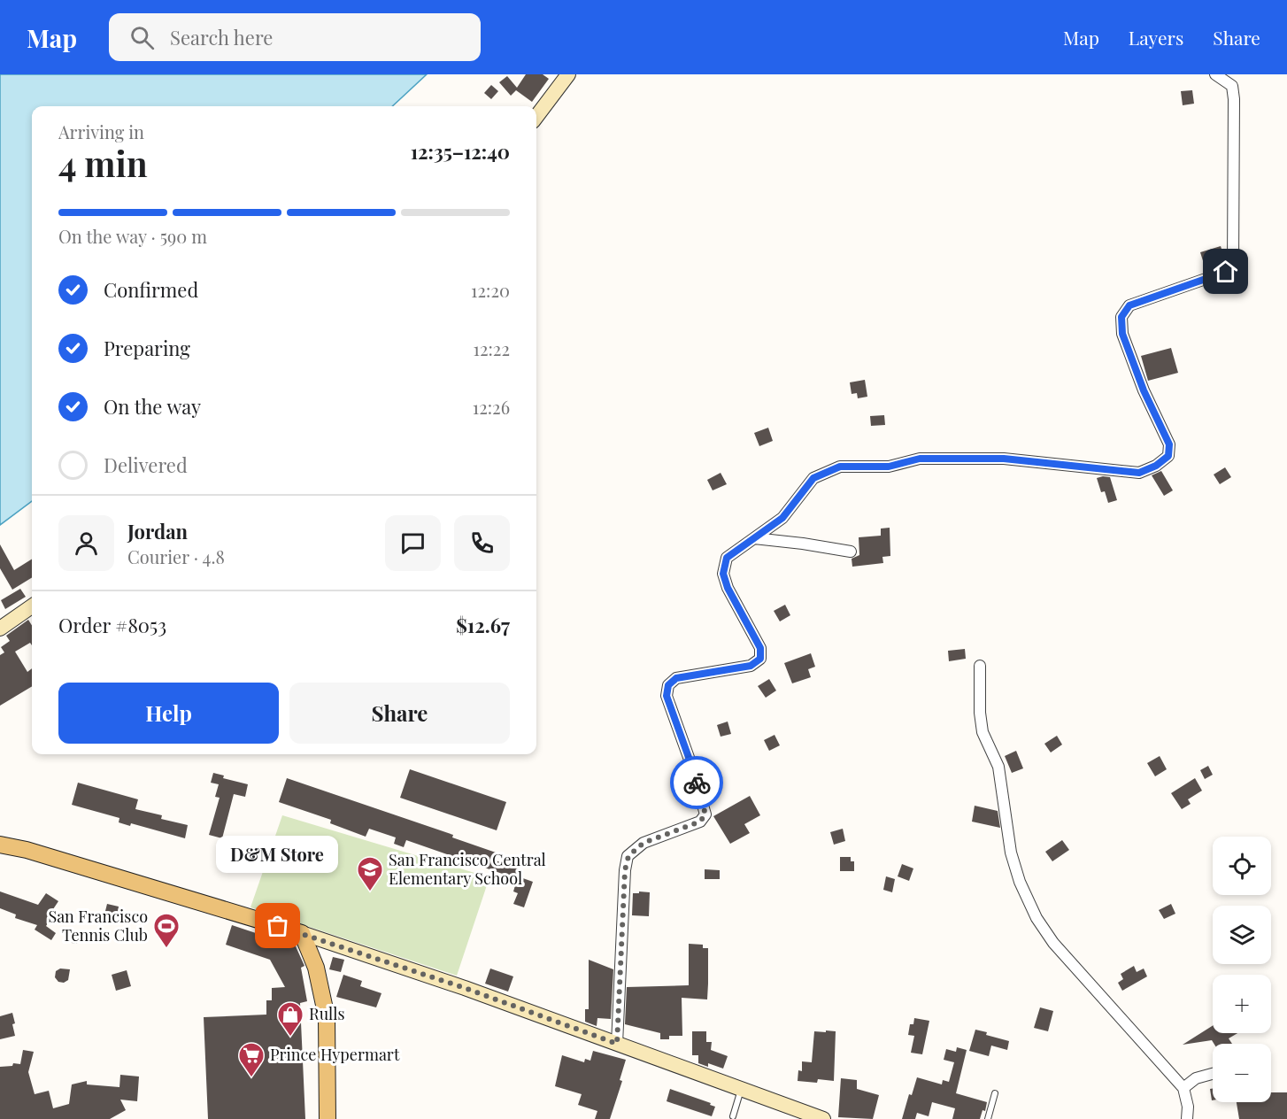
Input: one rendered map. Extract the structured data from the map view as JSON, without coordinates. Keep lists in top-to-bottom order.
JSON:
{
  "places": {
    "school or university": ["San Francisco Central Elementary School"],
    "other": ["D&M Store"],
    "sports": ["San Francisco Tennis Club"],
    "shop": ["Rulls"],
    "supermarket": ["Prince Hypermart"]
  },
  "page": {
    "header": "Map",
    "search": "Search here",
    "nav": ["Map", "Layers", "Share"],
    "heading": ["4 min", "Arriving in", "12:35–12:40"],
    "panel": [
      "Jordan",
      "Courier · 4.8",
      "Order #8053",
      "$12.67"
    ],
    "bar": "On the way · 590 m",
    "list": [
      ["Confirmed", "12:20"],
      ["Preparing", "12:22"],
      ["On the way", "12:26"],
      "Delivered"
    ],
    "buttons": ["Help", "Share"],
    "bubble": "D&M Store",
    "map_buttons": ["+", "−"]
  }
}
